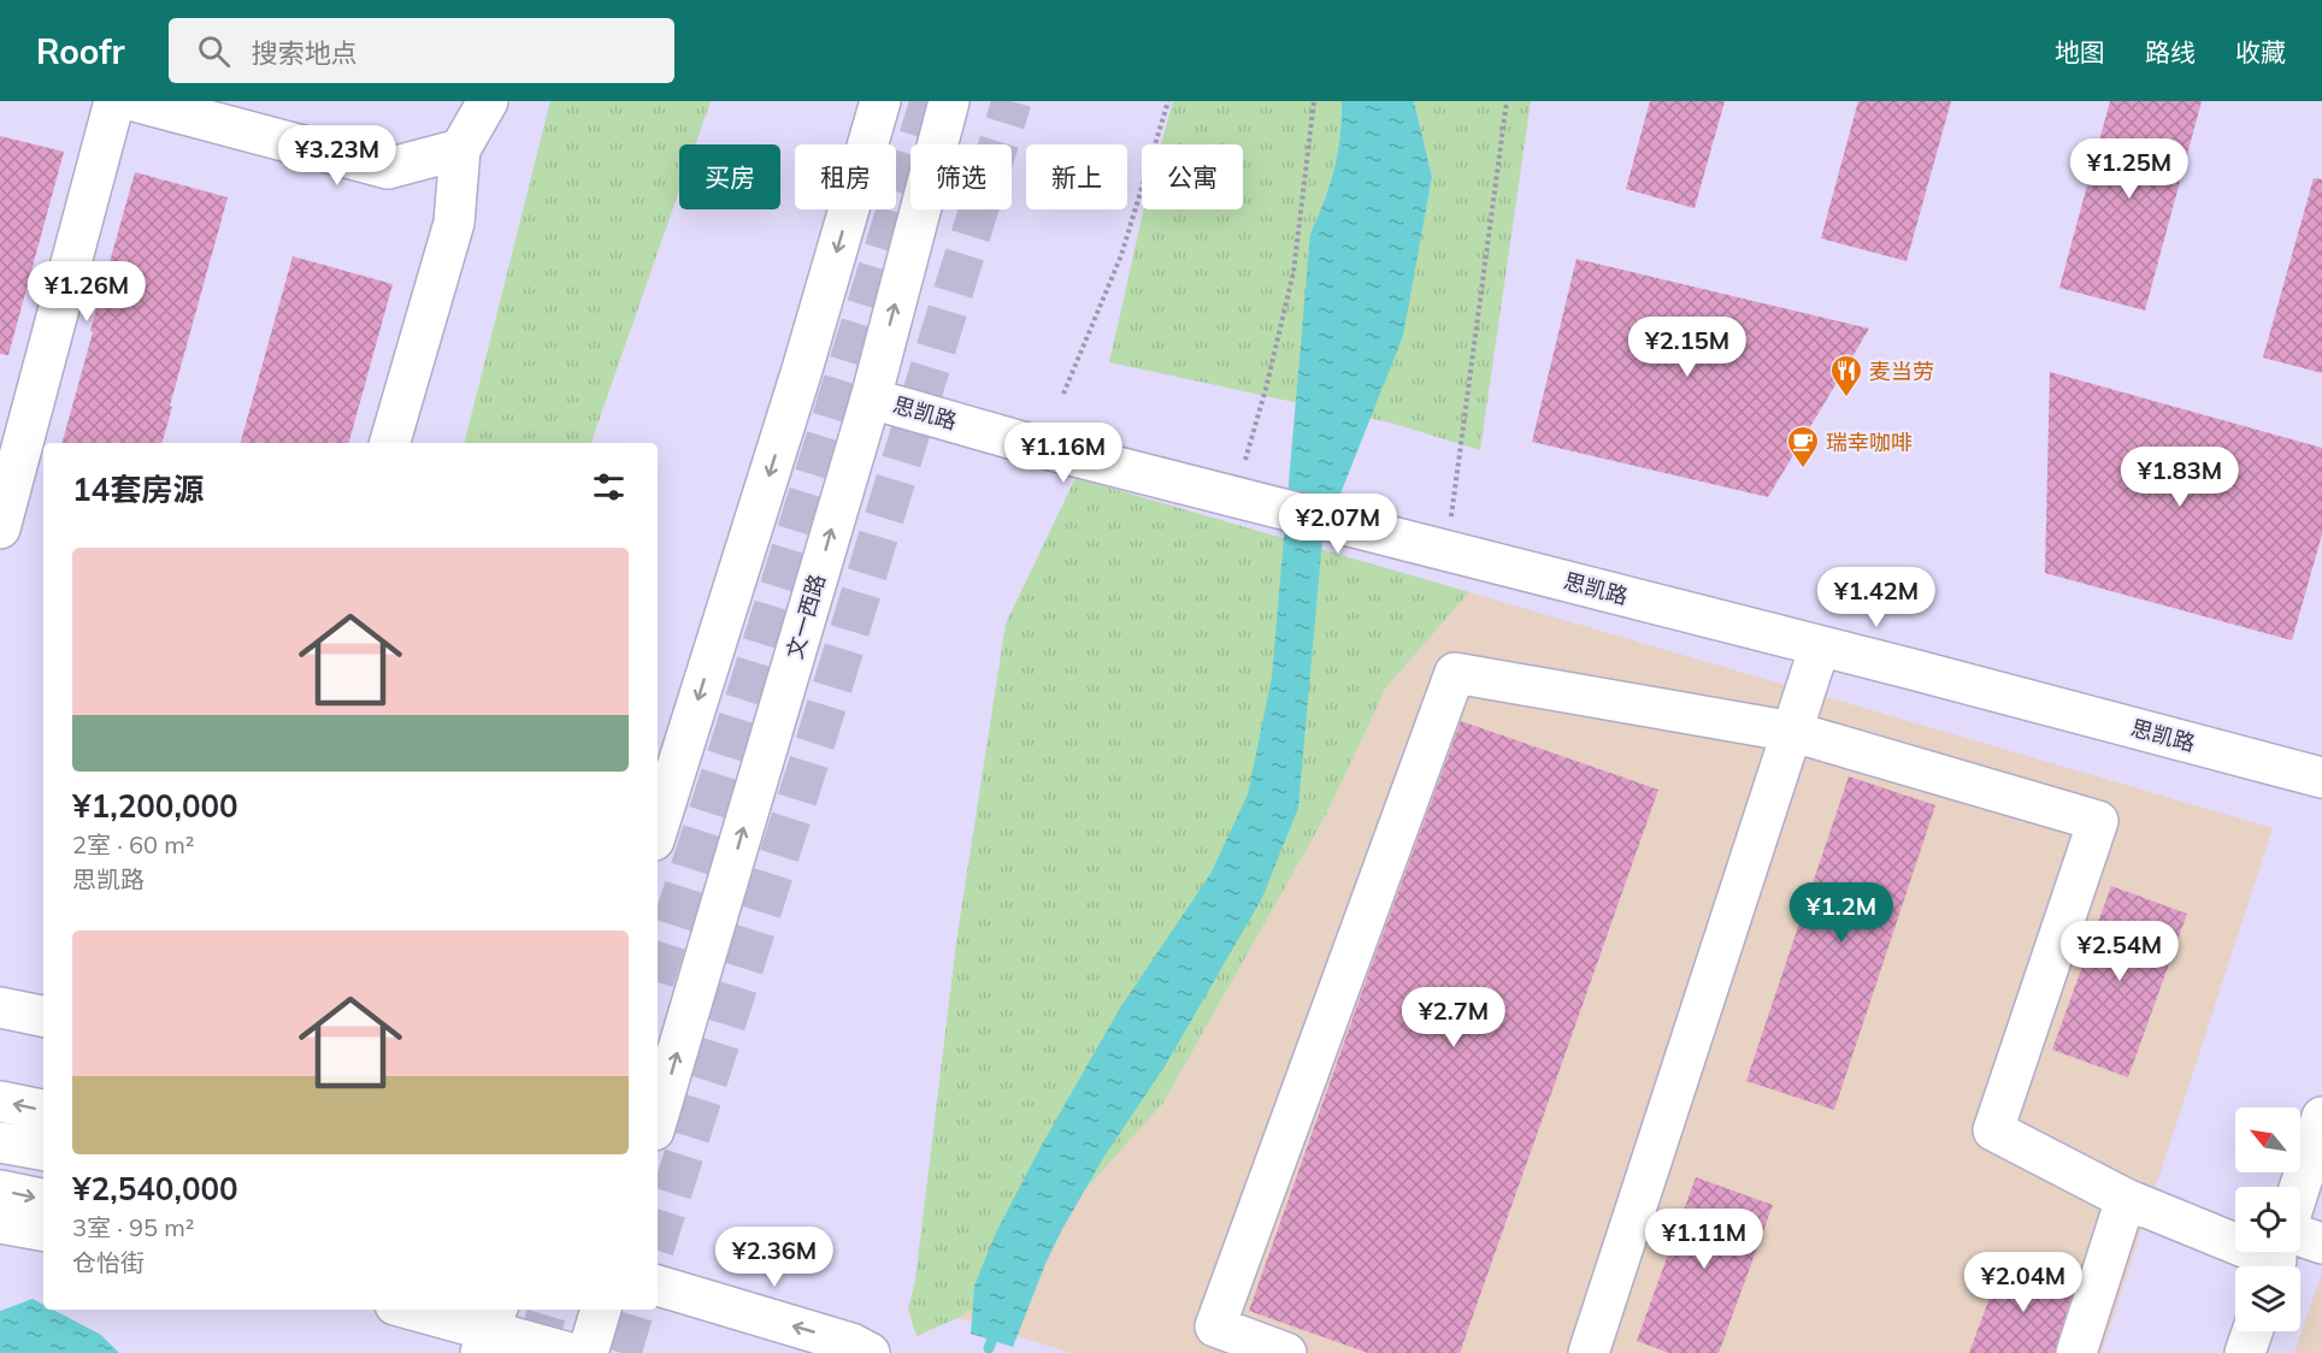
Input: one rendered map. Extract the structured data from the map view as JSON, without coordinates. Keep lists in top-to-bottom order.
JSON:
{
  "streets": {
    "street": ["思凯路", "文一西路"]
  },
  "crossings": [
    ["思凯路", "文一西路"]
  ],
  "places": {
    "restaurant": ["麦当劳"],
    "cafe": ["瑞幸咖啡"]
  },
  "north": "top left",
  "page": {
    "header": "Roofr",
    "search": "搜索地点",
    "nav": ["地图", "路线", "收藏"],
    "price": [
      "¥3.23M",
      "¥1.25M",
      "¥1.26M",
      "¥2.15M",
      "¥1.16M",
      "¥1.83M",
      "¥2.07M",
      "¥1.42M",
      "¥1.2M",
      "¥2.54M",
      "¥2.7M",
      "¥1.11M",
      "¥2.36M",
      "¥2.04M"
    ],
    "chip": [
      "买房",
      "租房",
      "筛选",
      "新上",
      "公寓"
    ],
    "heading": "14套房源",
    "list": [
      {
        "name": "¥1,200,000",
        "note": "2室 · 60 m² · 思凯路"
      },
      {
        "name": "¥2,540,000",
        "note": "3室 · 95 m² · 仓怡街"
      }
    ]
  }
}
